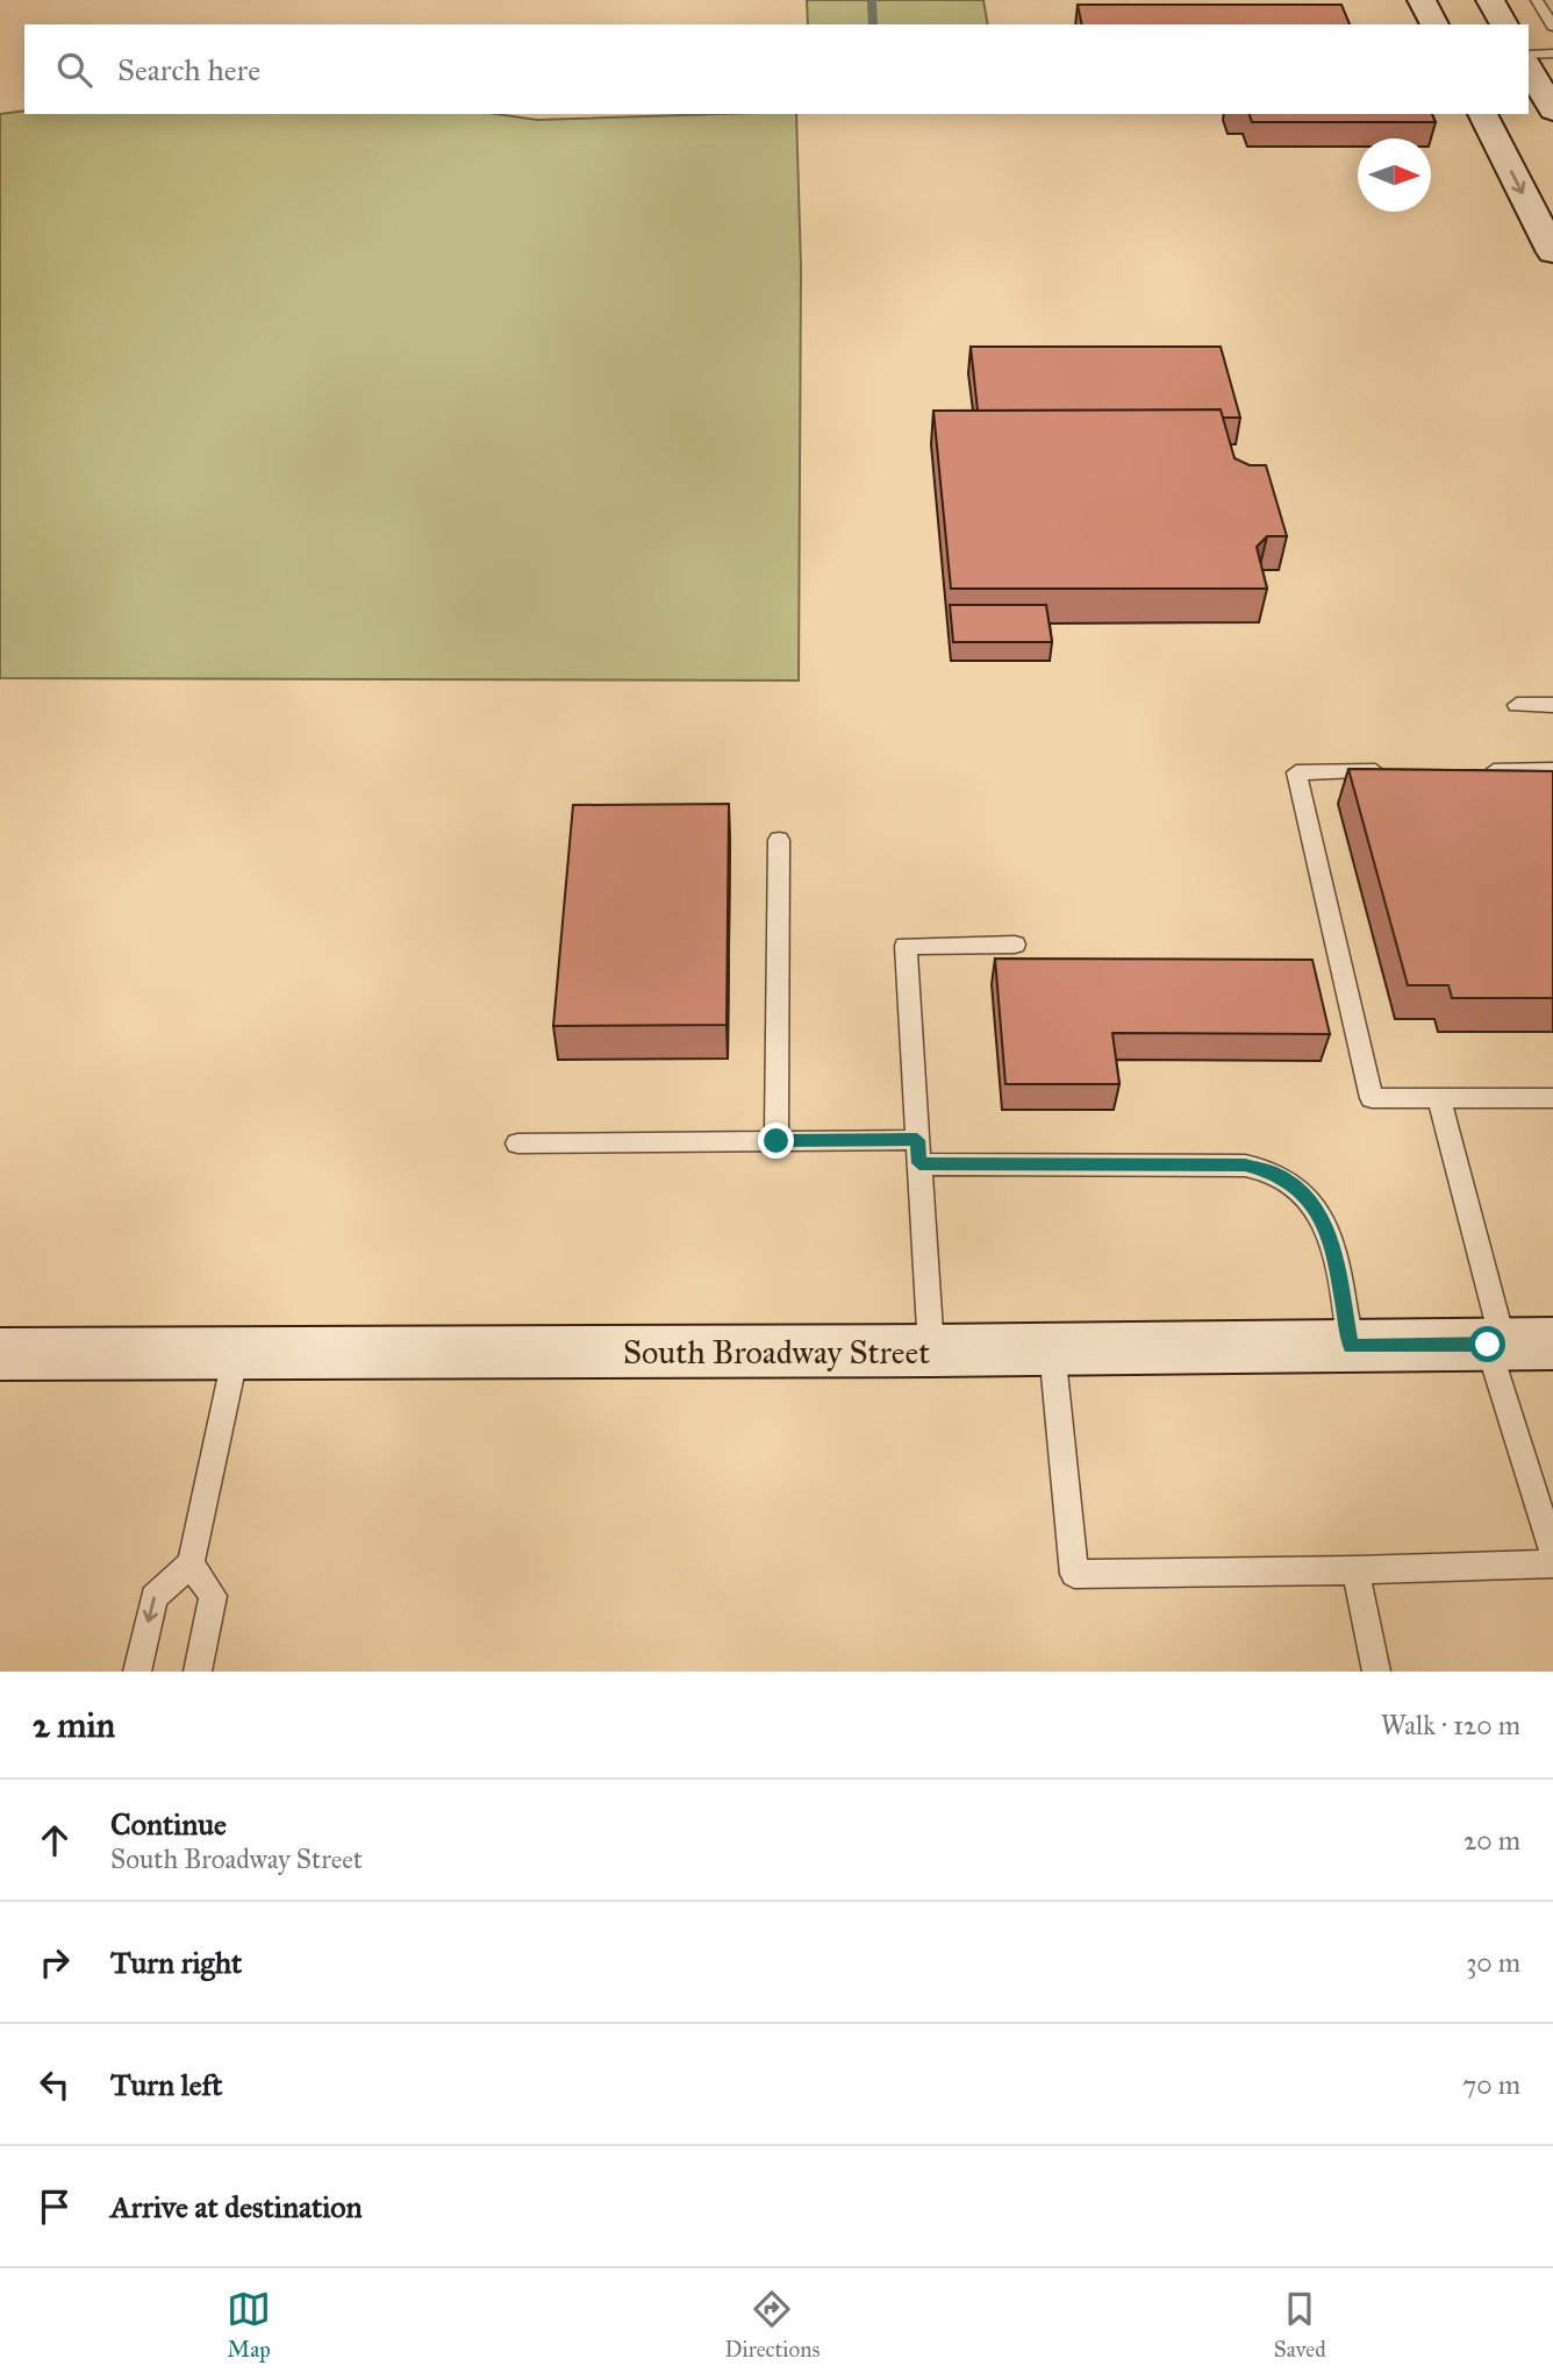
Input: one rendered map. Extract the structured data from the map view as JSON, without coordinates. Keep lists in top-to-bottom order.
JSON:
{
  "streets": {
    "main road": ["South Broadway Street"]
  },
  "north": "right",
  "page": {
    "search": "Search here",
    "heading": ["2 min", "Walk · 120 m"],
    "list": [
      ["Continue", "South Broadway Street", "20 m"],
      ["Turn right", "30 m"],
      ["Turn left", "70 m"],
      "Arrive at destination"
    ],
    "nav": ["Map", "Directions", "Saved"]
  }
}
